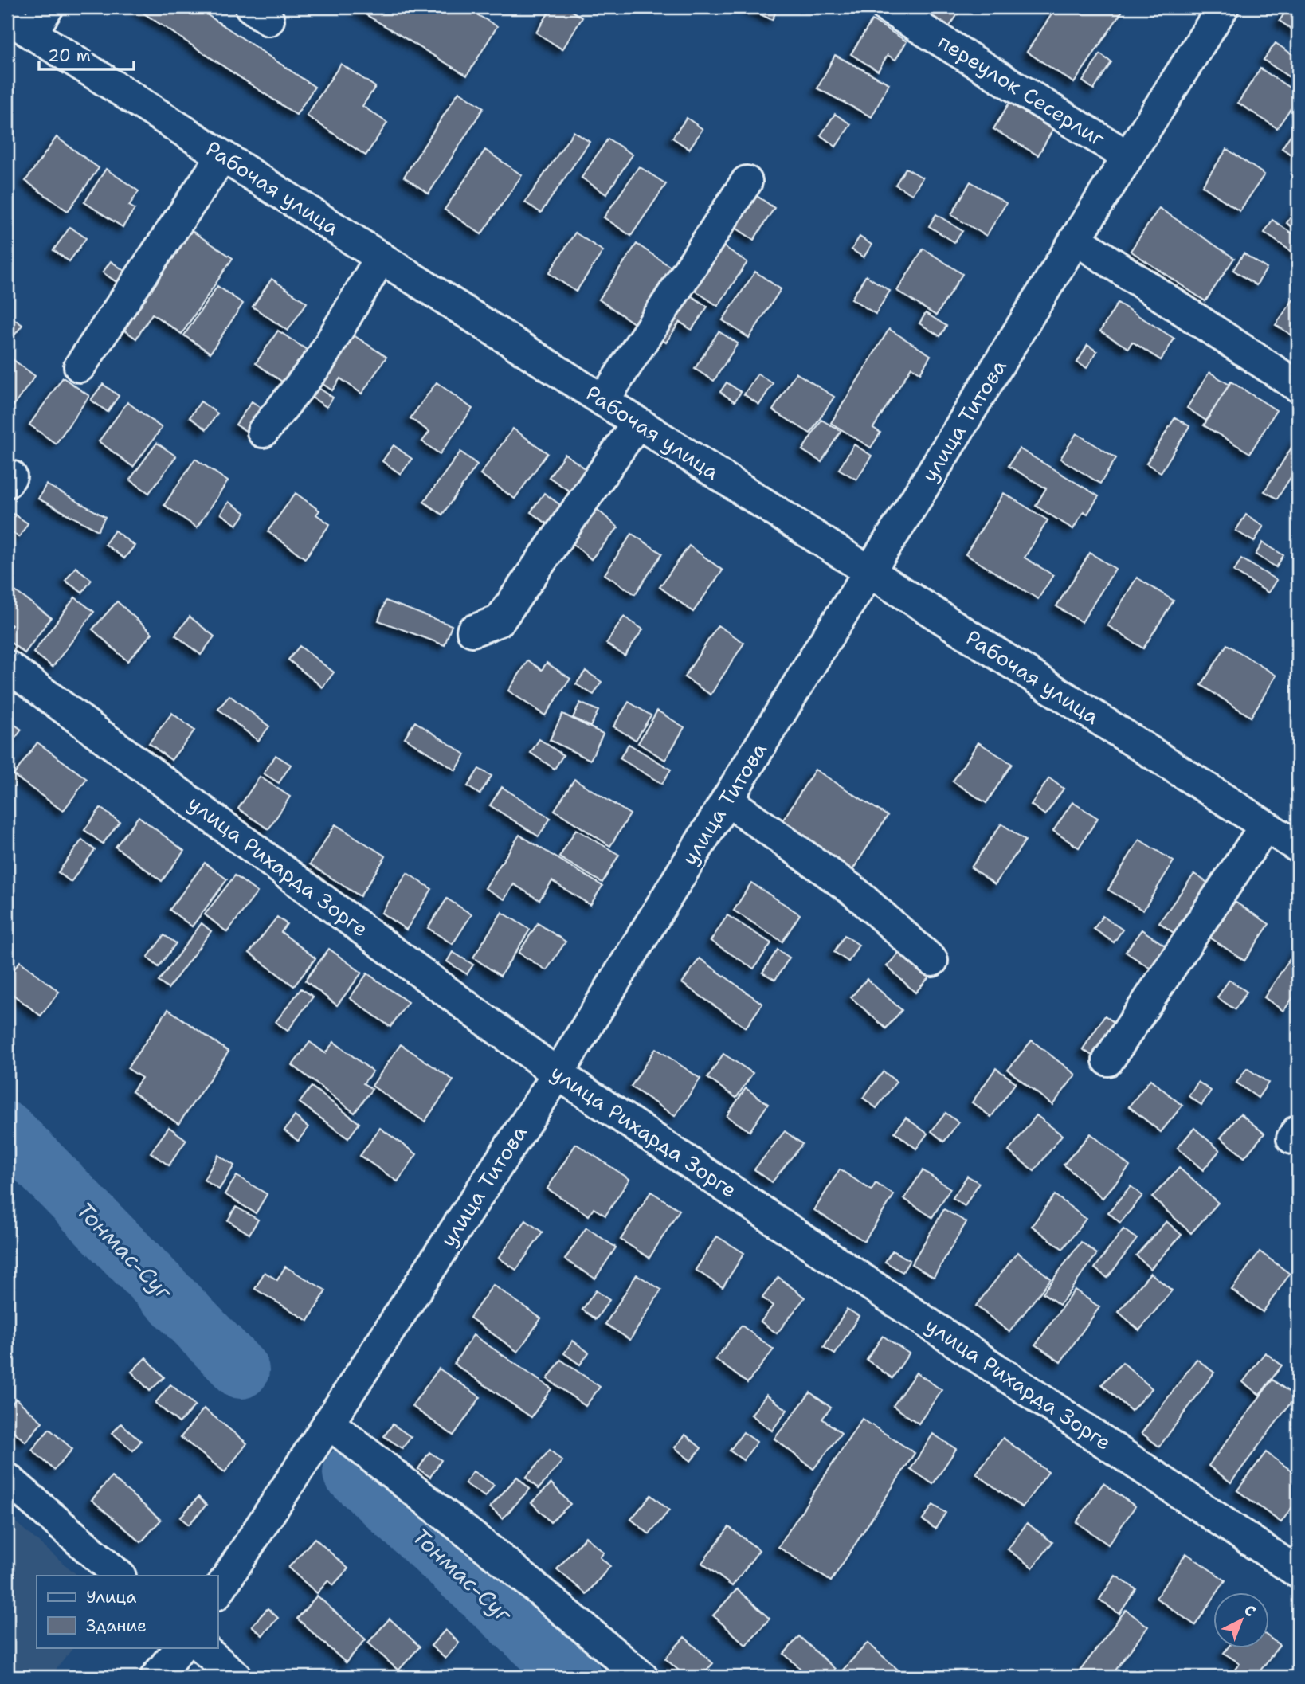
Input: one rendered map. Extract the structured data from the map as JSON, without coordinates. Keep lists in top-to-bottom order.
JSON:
{
  "streets": {
    "main road": [
      "переулок Сесерлиг",
      "Рабочая улица",
      "улица Титова",
      "улица Рихарда Зорге"
    ]
  },
  "crossings": [
    ["переулок Сесерлиг", "улица Титова"],
    ["Рабочая улица", "улица Титова"],
    ["улица Титова", "улица Рихарда Зорге"]
  ],
  "water": ["Тонмас-Суг"],
  "legend": ["Улица", "Здание"],
  "scale_bar": "20 m",
  "north": "top right"
}
